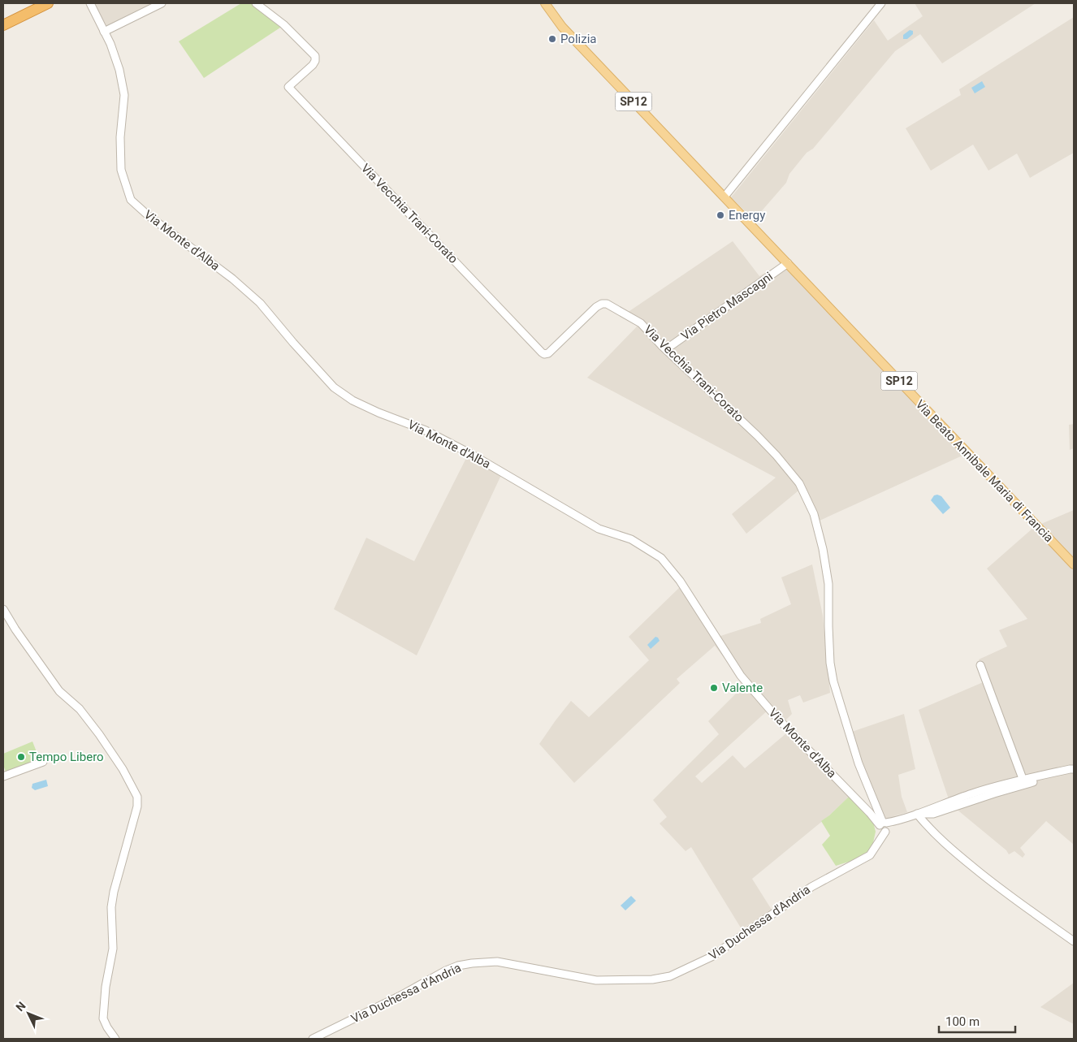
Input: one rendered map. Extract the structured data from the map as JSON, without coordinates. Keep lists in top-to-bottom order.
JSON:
{
  "streets": {
    "main road": ["SP12", "Via Beato Annibale Maria di Francia"],
    "street": [
      "Via Vecchia Trani-Corato",
      "Via Monte d'Alba",
      "Via Pietro Mascagni",
      "Via Duchessa d'Andria"
    ]
  },
  "crossings": [
    ["Via Vecchia Trani-Corato", "Via Monte d'Alba"],
    ["Via Vecchia Trani-Corato", "Via Pietro Mascagni"],
    ["Via Vecchia Trani-Corato", "Via Duchessa d'Andria"],
    ["Via Monte d'Alba", "Via Duchessa d'Andria"],
    ["Via Pietro Mascagni", "Via Beato Annibale Maria di Francia"]
  ],
  "places": [
    "Polizia",
    "Energy",
    "Valente",
    "Tempo Libero"
  ],
  "scale_bar": "100 m",
  "north": "top left"
}
